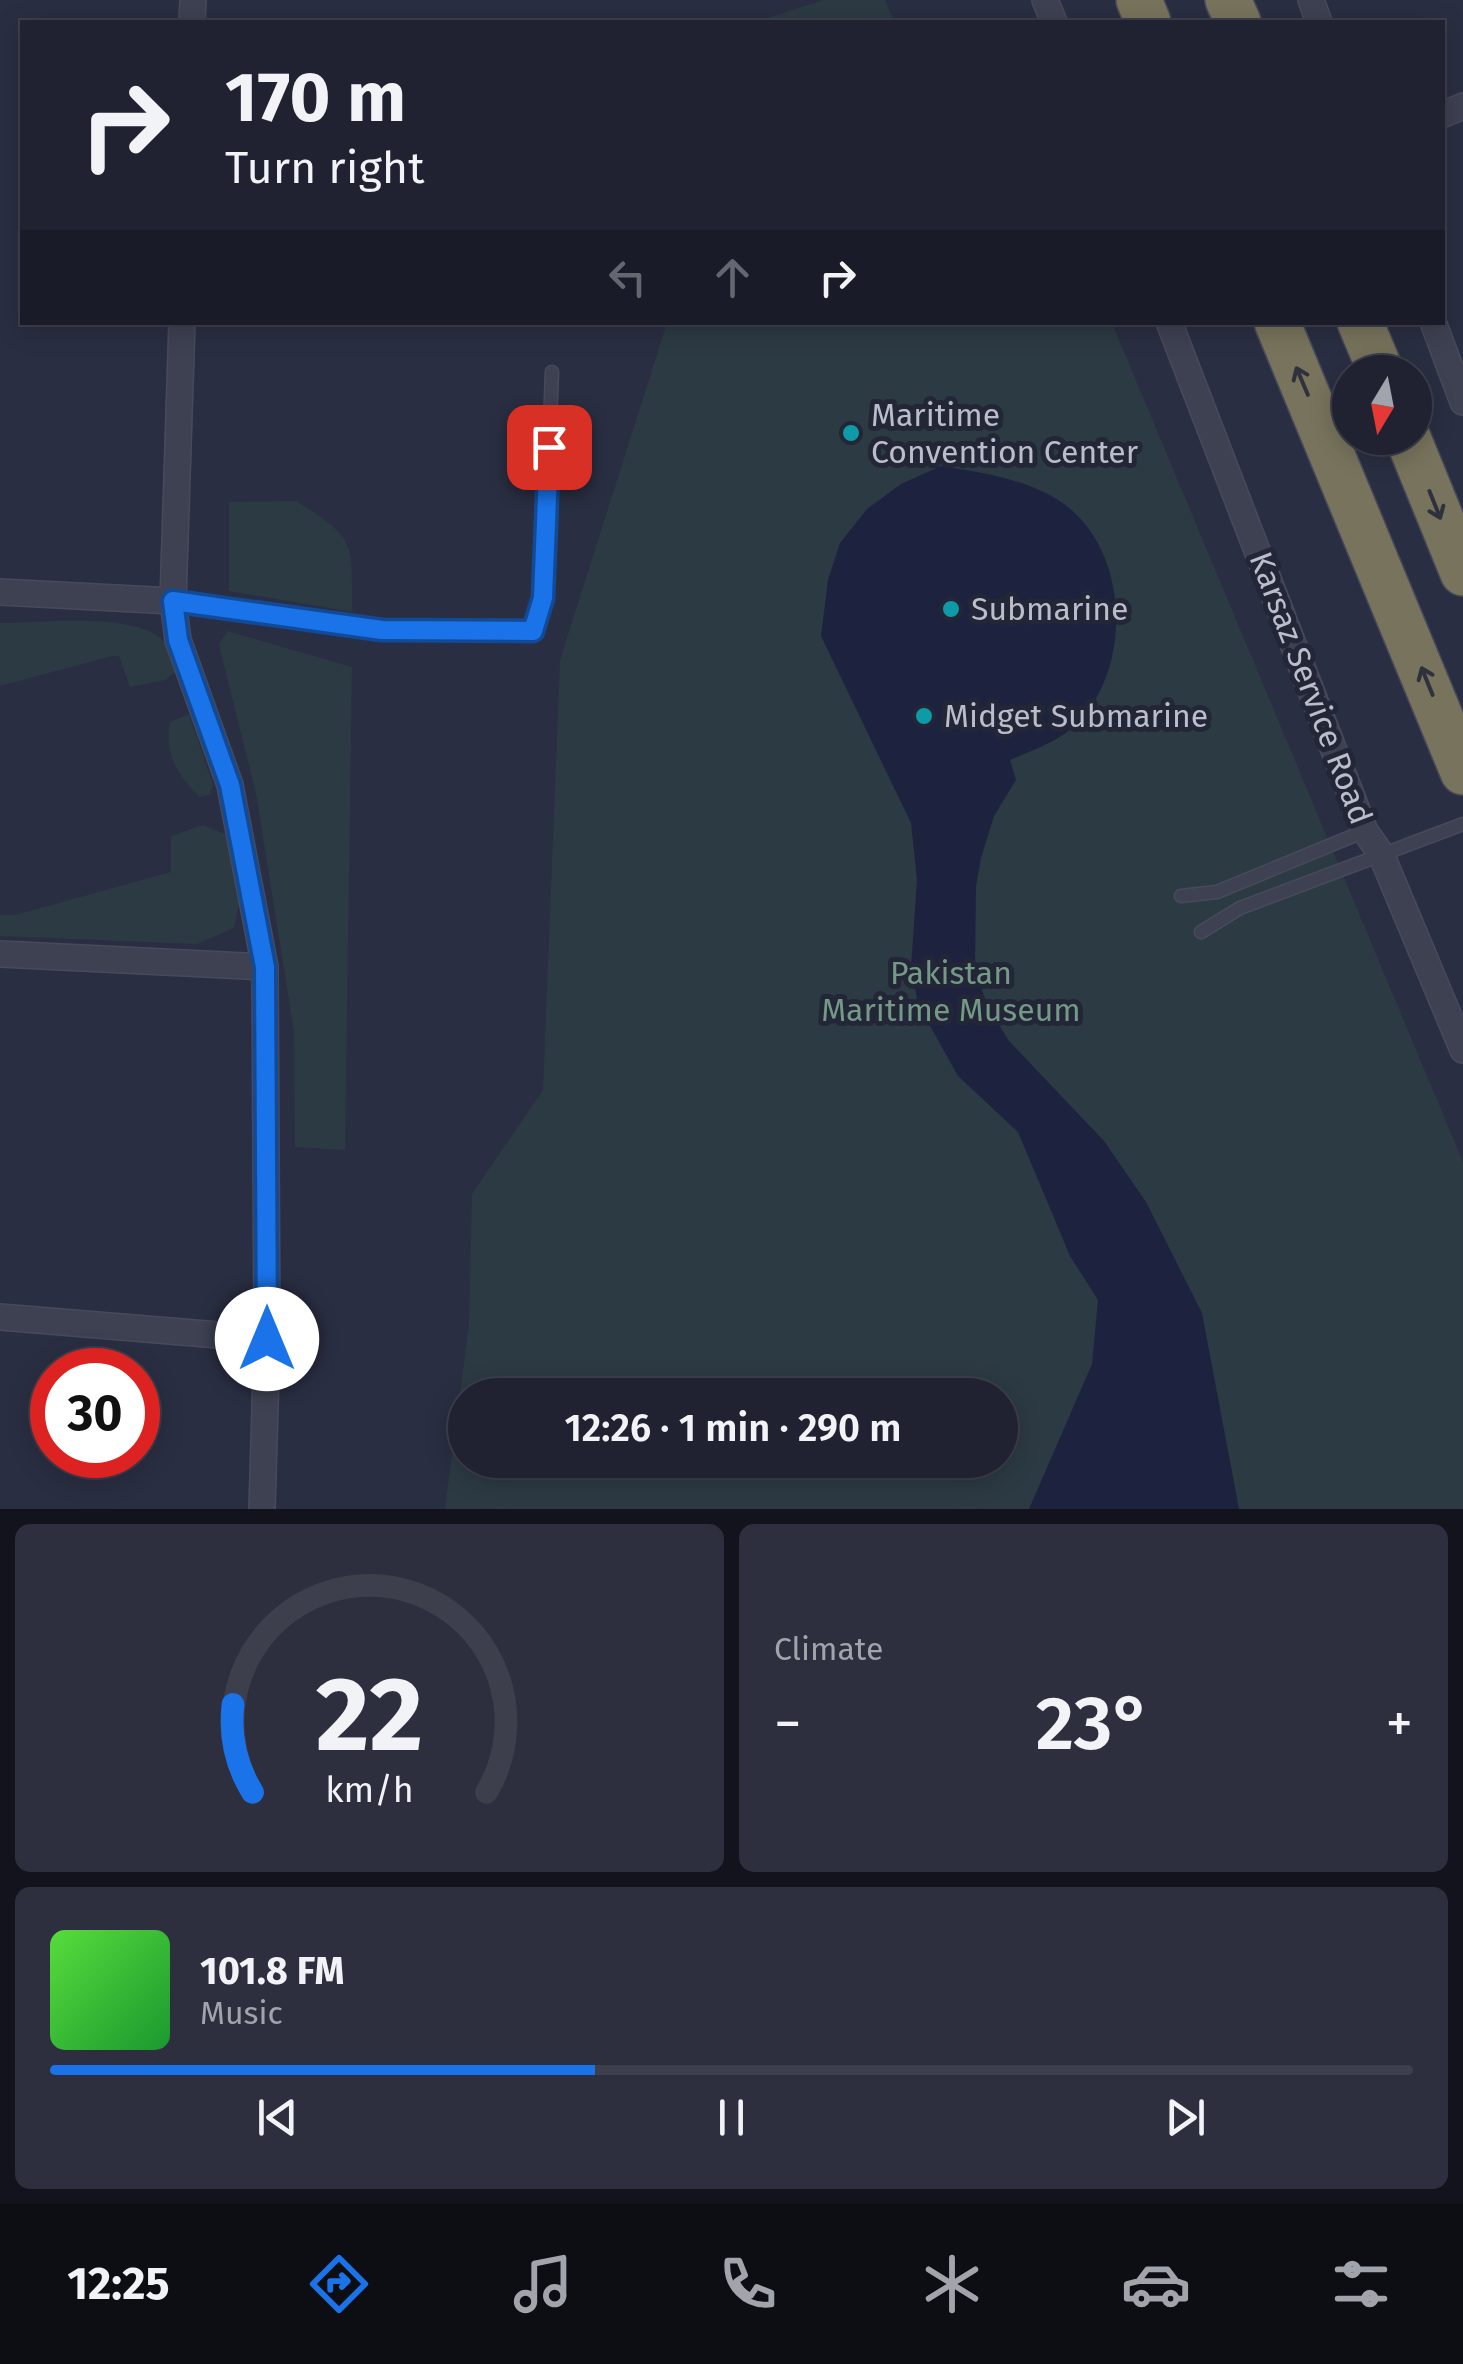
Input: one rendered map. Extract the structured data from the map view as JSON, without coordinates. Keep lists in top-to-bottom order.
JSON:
{
  "streets": {
    "street": ["Karsaz Service Road"]
  },
  "parks": ["Pakistan Maritime Museum"],
  "places": ["Maritime Convention Center", "Submarine", "Midget Submarine"],
  "north": "bottom",
  "page": {
    "turn": ["170 m", "Turn right"],
    "limit": "30",
    "trip": "12:26 · 1 min · 290 m",
    "tile": "Climate",
    "heat": ["−", "23°", "+"],
    "song": ["101.8 FM", "Music"],
    "tabs": "12:25",
    "gauge": ["22", "km/h"]
  }
}
